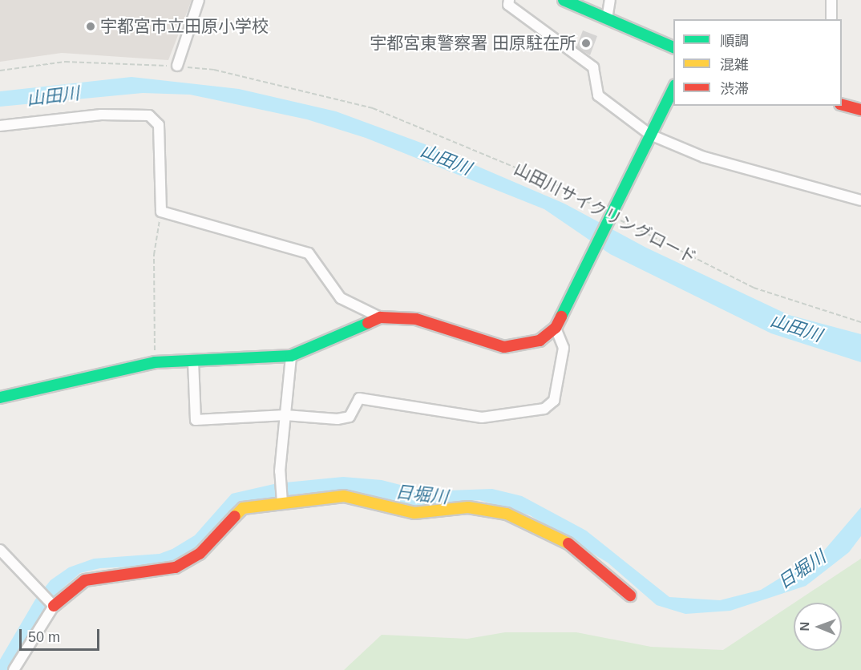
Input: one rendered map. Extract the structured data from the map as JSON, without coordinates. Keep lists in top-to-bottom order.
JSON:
{
  "streets": {
    "path": ["山田川サイクリングロード"]
  },
  "water": ["山田川", "日堀川"],
  "places": ["宇都宮市立田原小学校", "宇都宮東警察署 田原駐在所"],
  "legend": ["順調", "混雑", "渋滞"],
  "scale_bar": "50 m",
  "north": "left"
}
